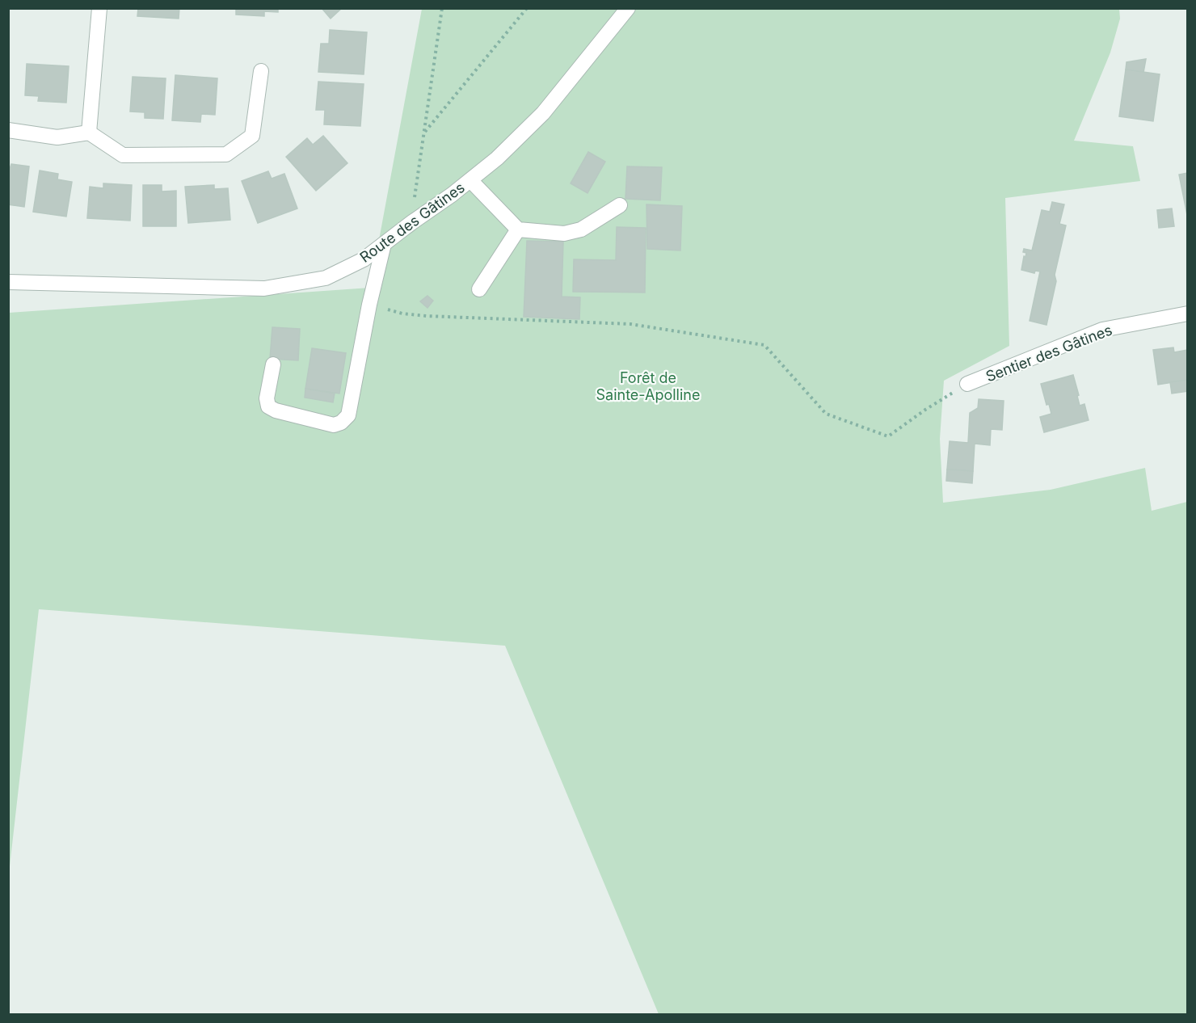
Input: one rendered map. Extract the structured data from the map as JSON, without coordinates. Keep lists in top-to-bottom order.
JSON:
{
  "streets": {
    "street": ["Route des Gâtines", "Sentier des Gâtines"]
  },
  "parks": ["Forêt de Sainte-Apolline"]
}
